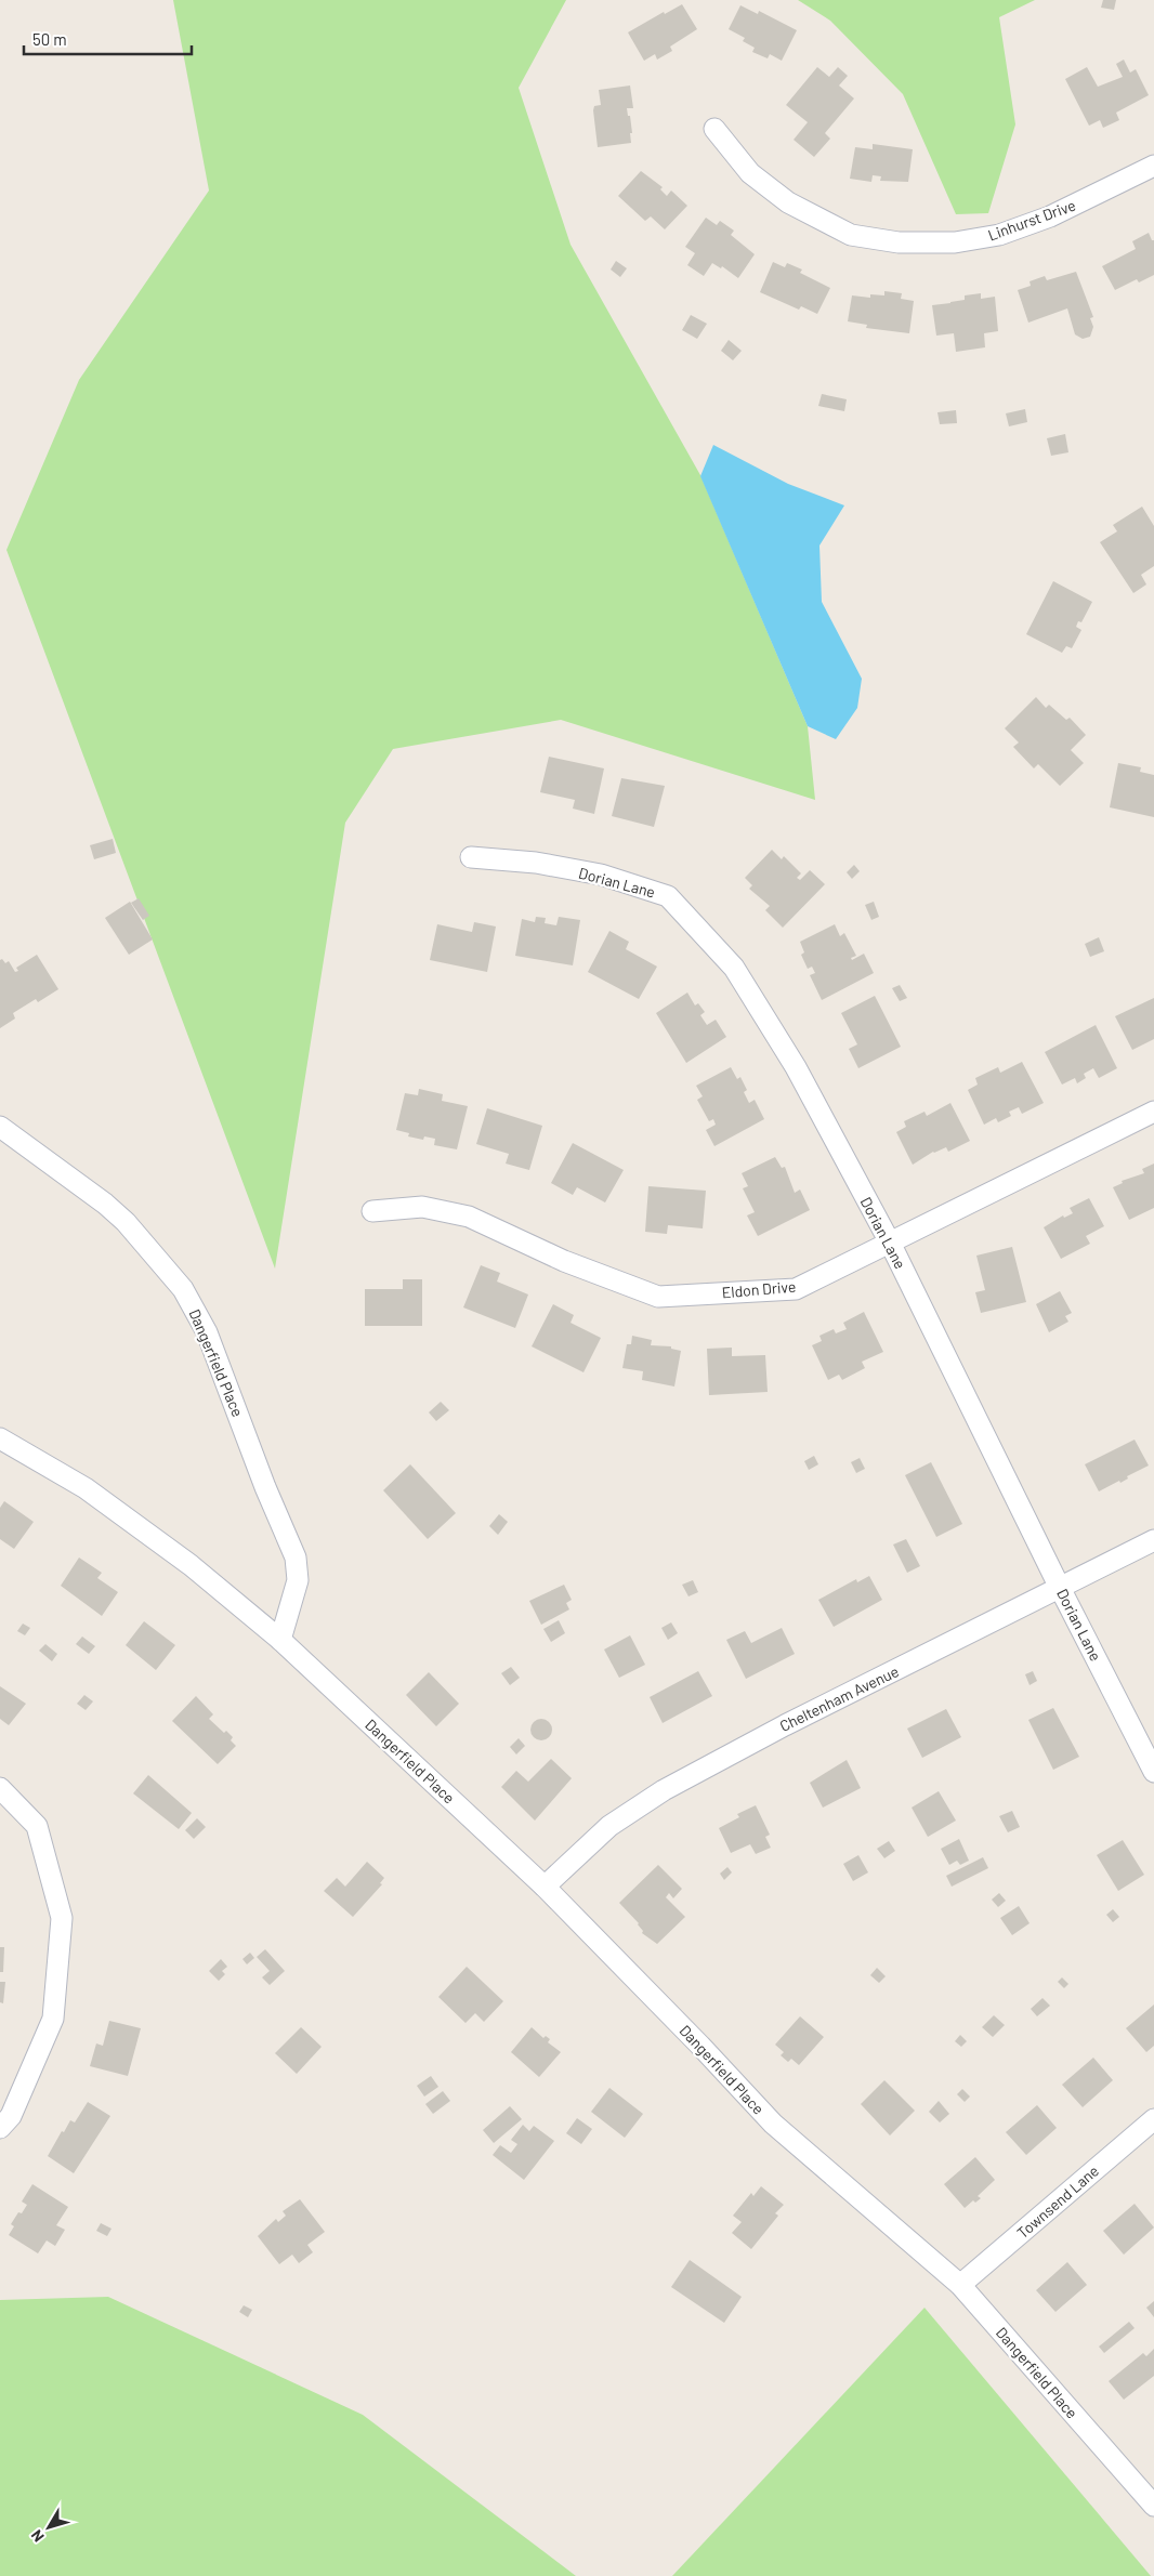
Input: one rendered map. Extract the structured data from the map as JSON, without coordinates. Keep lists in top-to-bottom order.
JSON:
{
  "streets": {
    "street": [
      "Linhurst Drive",
      "Dorian Lane",
      "Eldon Drive",
      "Dangerfield Place",
      "Cheltenham Avenue",
      "Townsend Lane"
    ]
  },
  "crossings": [
    ["Dorian Lane", "Eldon Drive"],
    ["Dorian Lane", "Cheltenham Avenue"],
    ["Dangerfield Place", "Cheltenham Avenue"],
    ["Dangerfield Place", "Townsend Lane"]
  ],
  "scale_bar": "50 m",
  "north": "bottom left"
}
